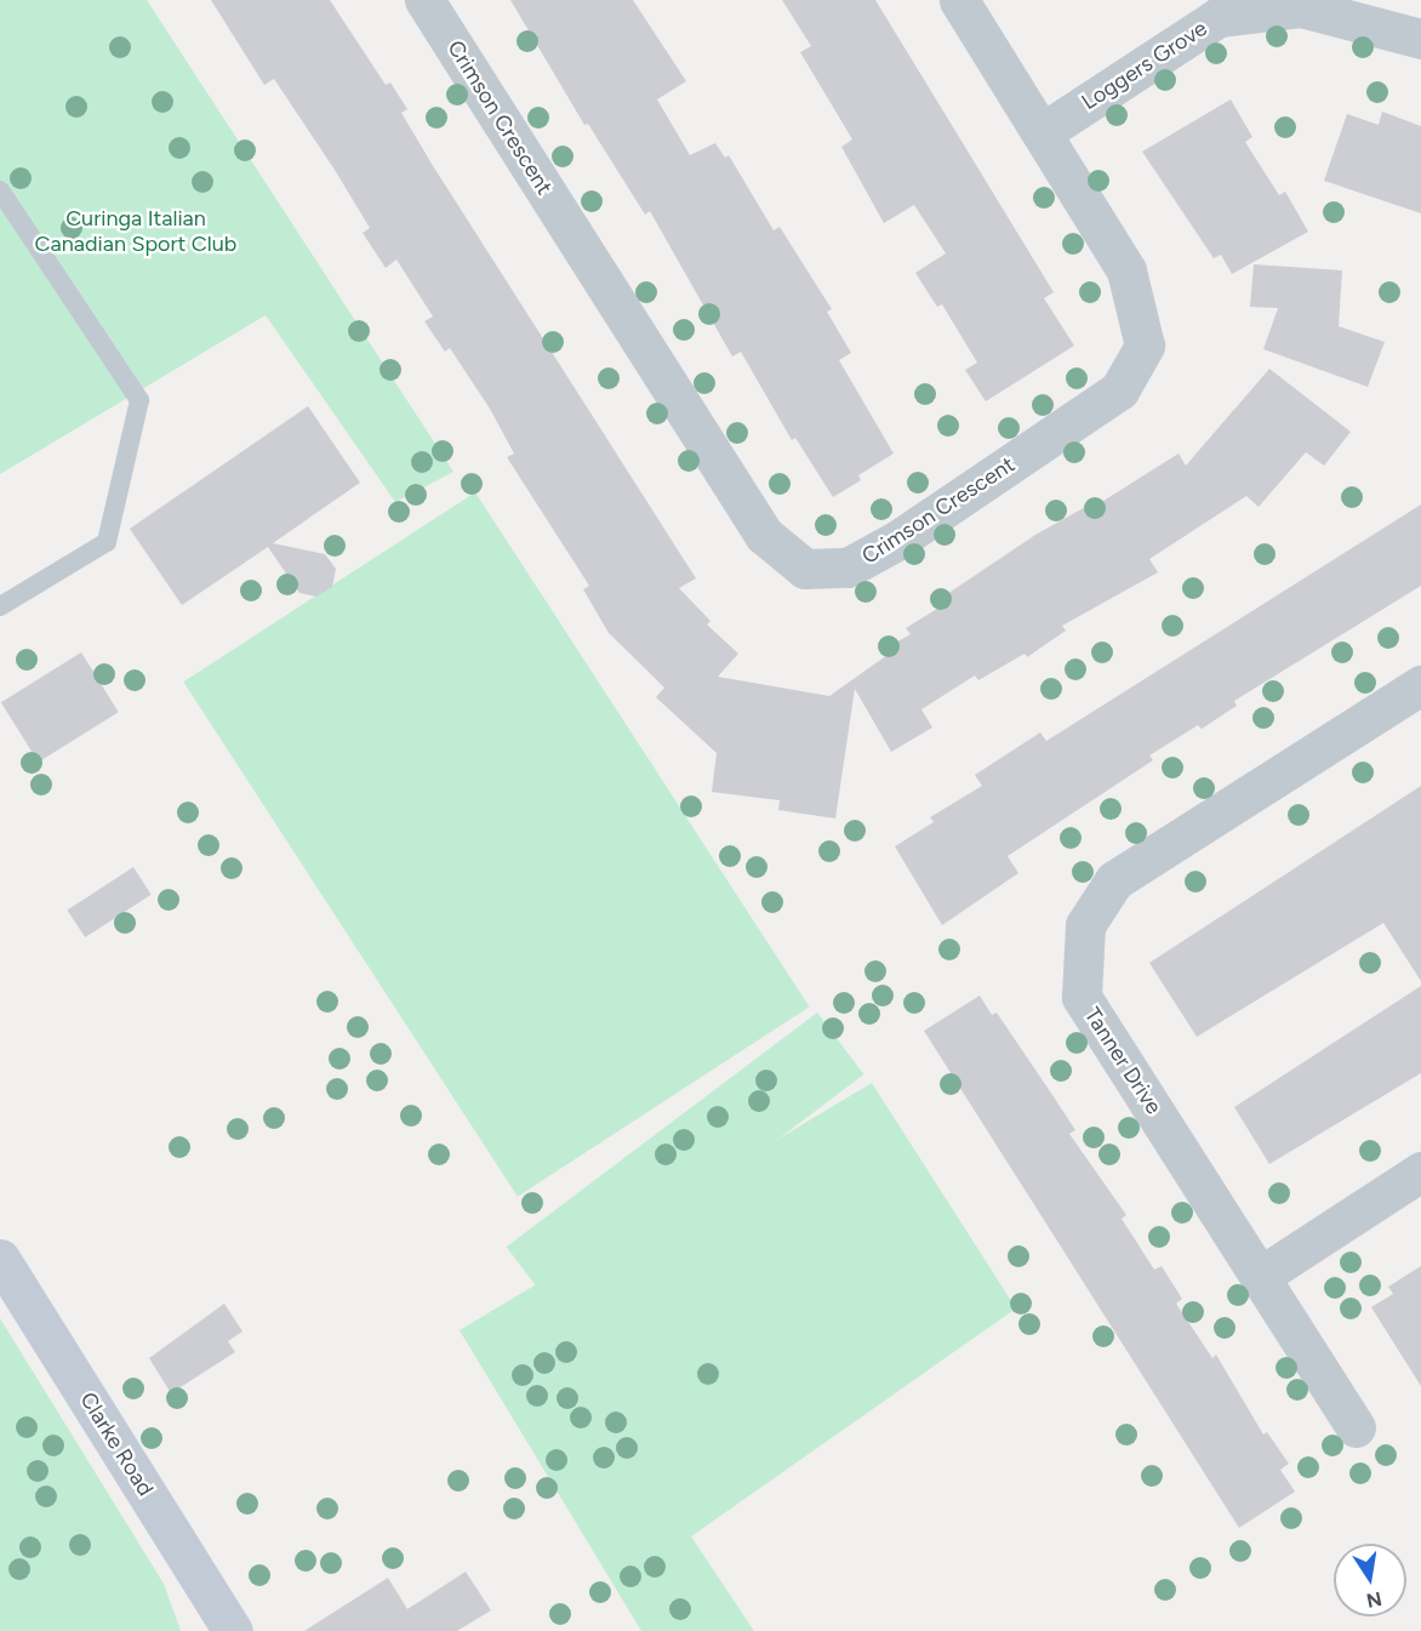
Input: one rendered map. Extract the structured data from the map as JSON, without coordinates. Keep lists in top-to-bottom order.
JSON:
{
  "streets": {
    "main road": ["Clarke Road"],
    "street": ["Loggers Grove", "Crimson Crescent", "Tanner Drive"]
  },
  "crossings": [
    ["Loggers Grove", "Crimson Crescent"]
  ],
  "parks": ["Curinga Italian Canadian Sport Club"],
  "north": "bottom"
}
